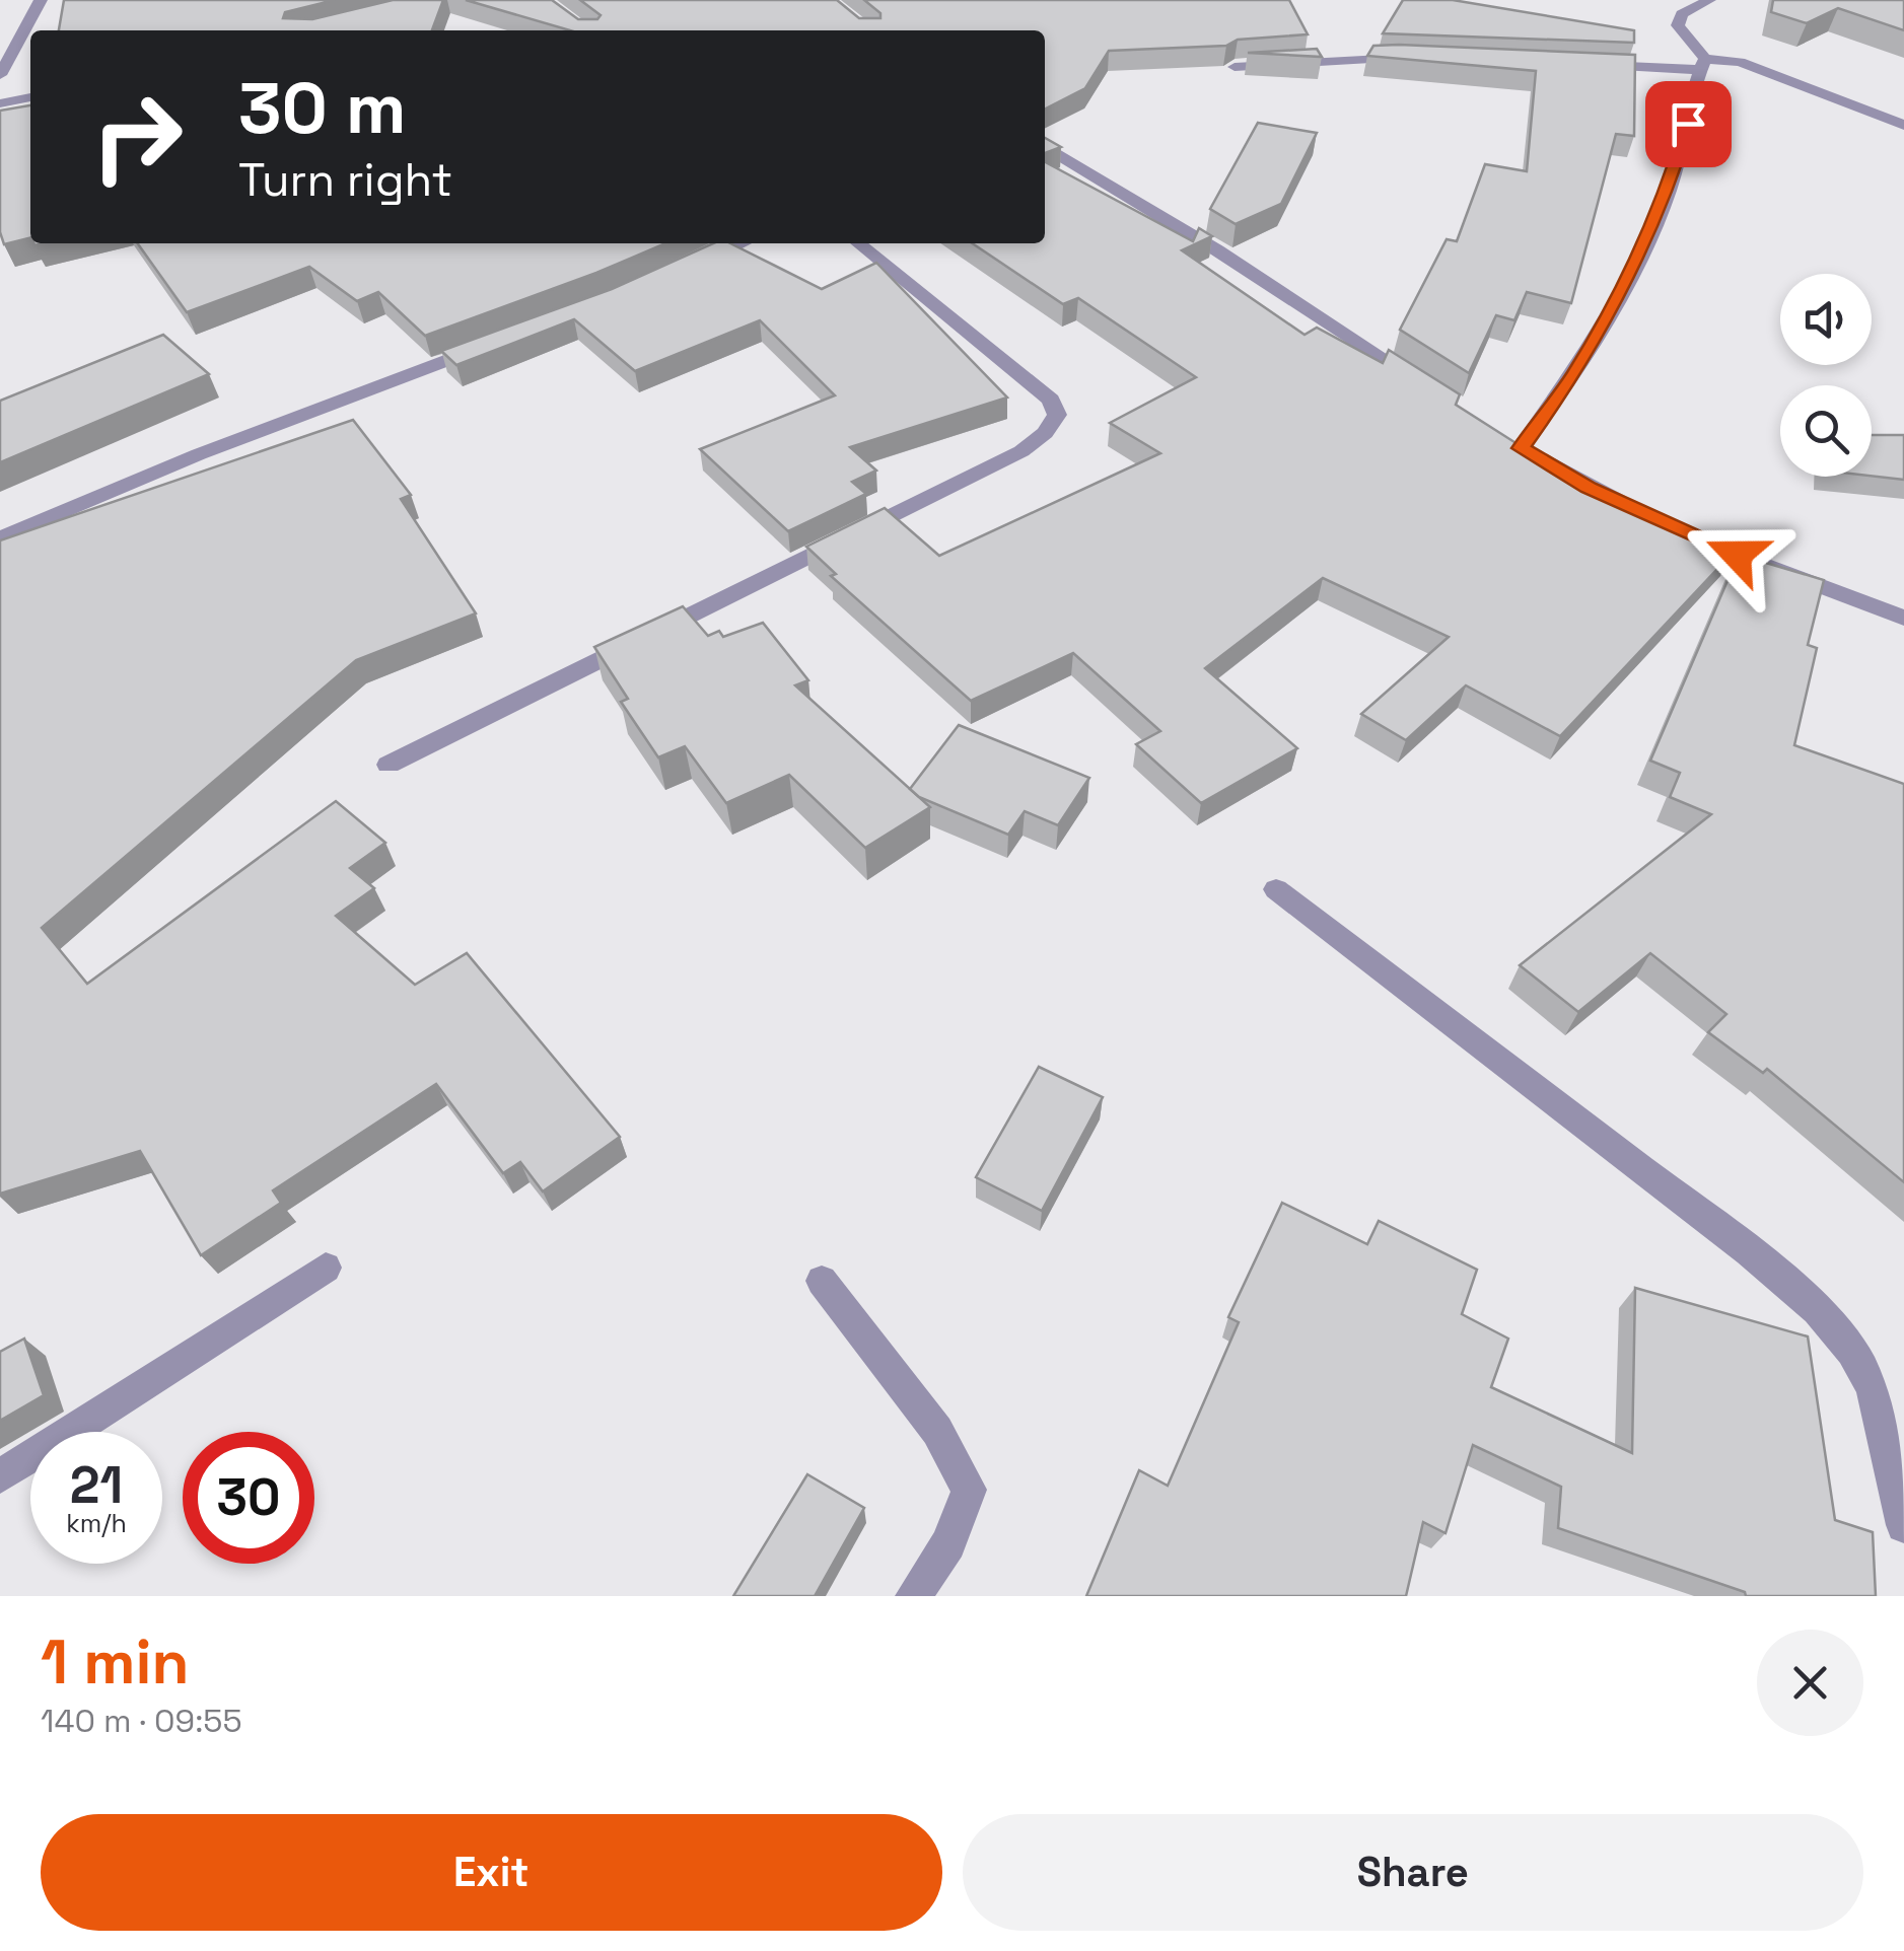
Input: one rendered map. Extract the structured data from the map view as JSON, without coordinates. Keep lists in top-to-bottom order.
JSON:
{
  "page": {
    "turn": ["30 m", "Turn right"],
    "speed": "21 km/h",
    "limit": "30",
    "heading": ["1 min", "140 m · 09:55"],
    "buttons": ["Exit", "Share"]
  }
}
